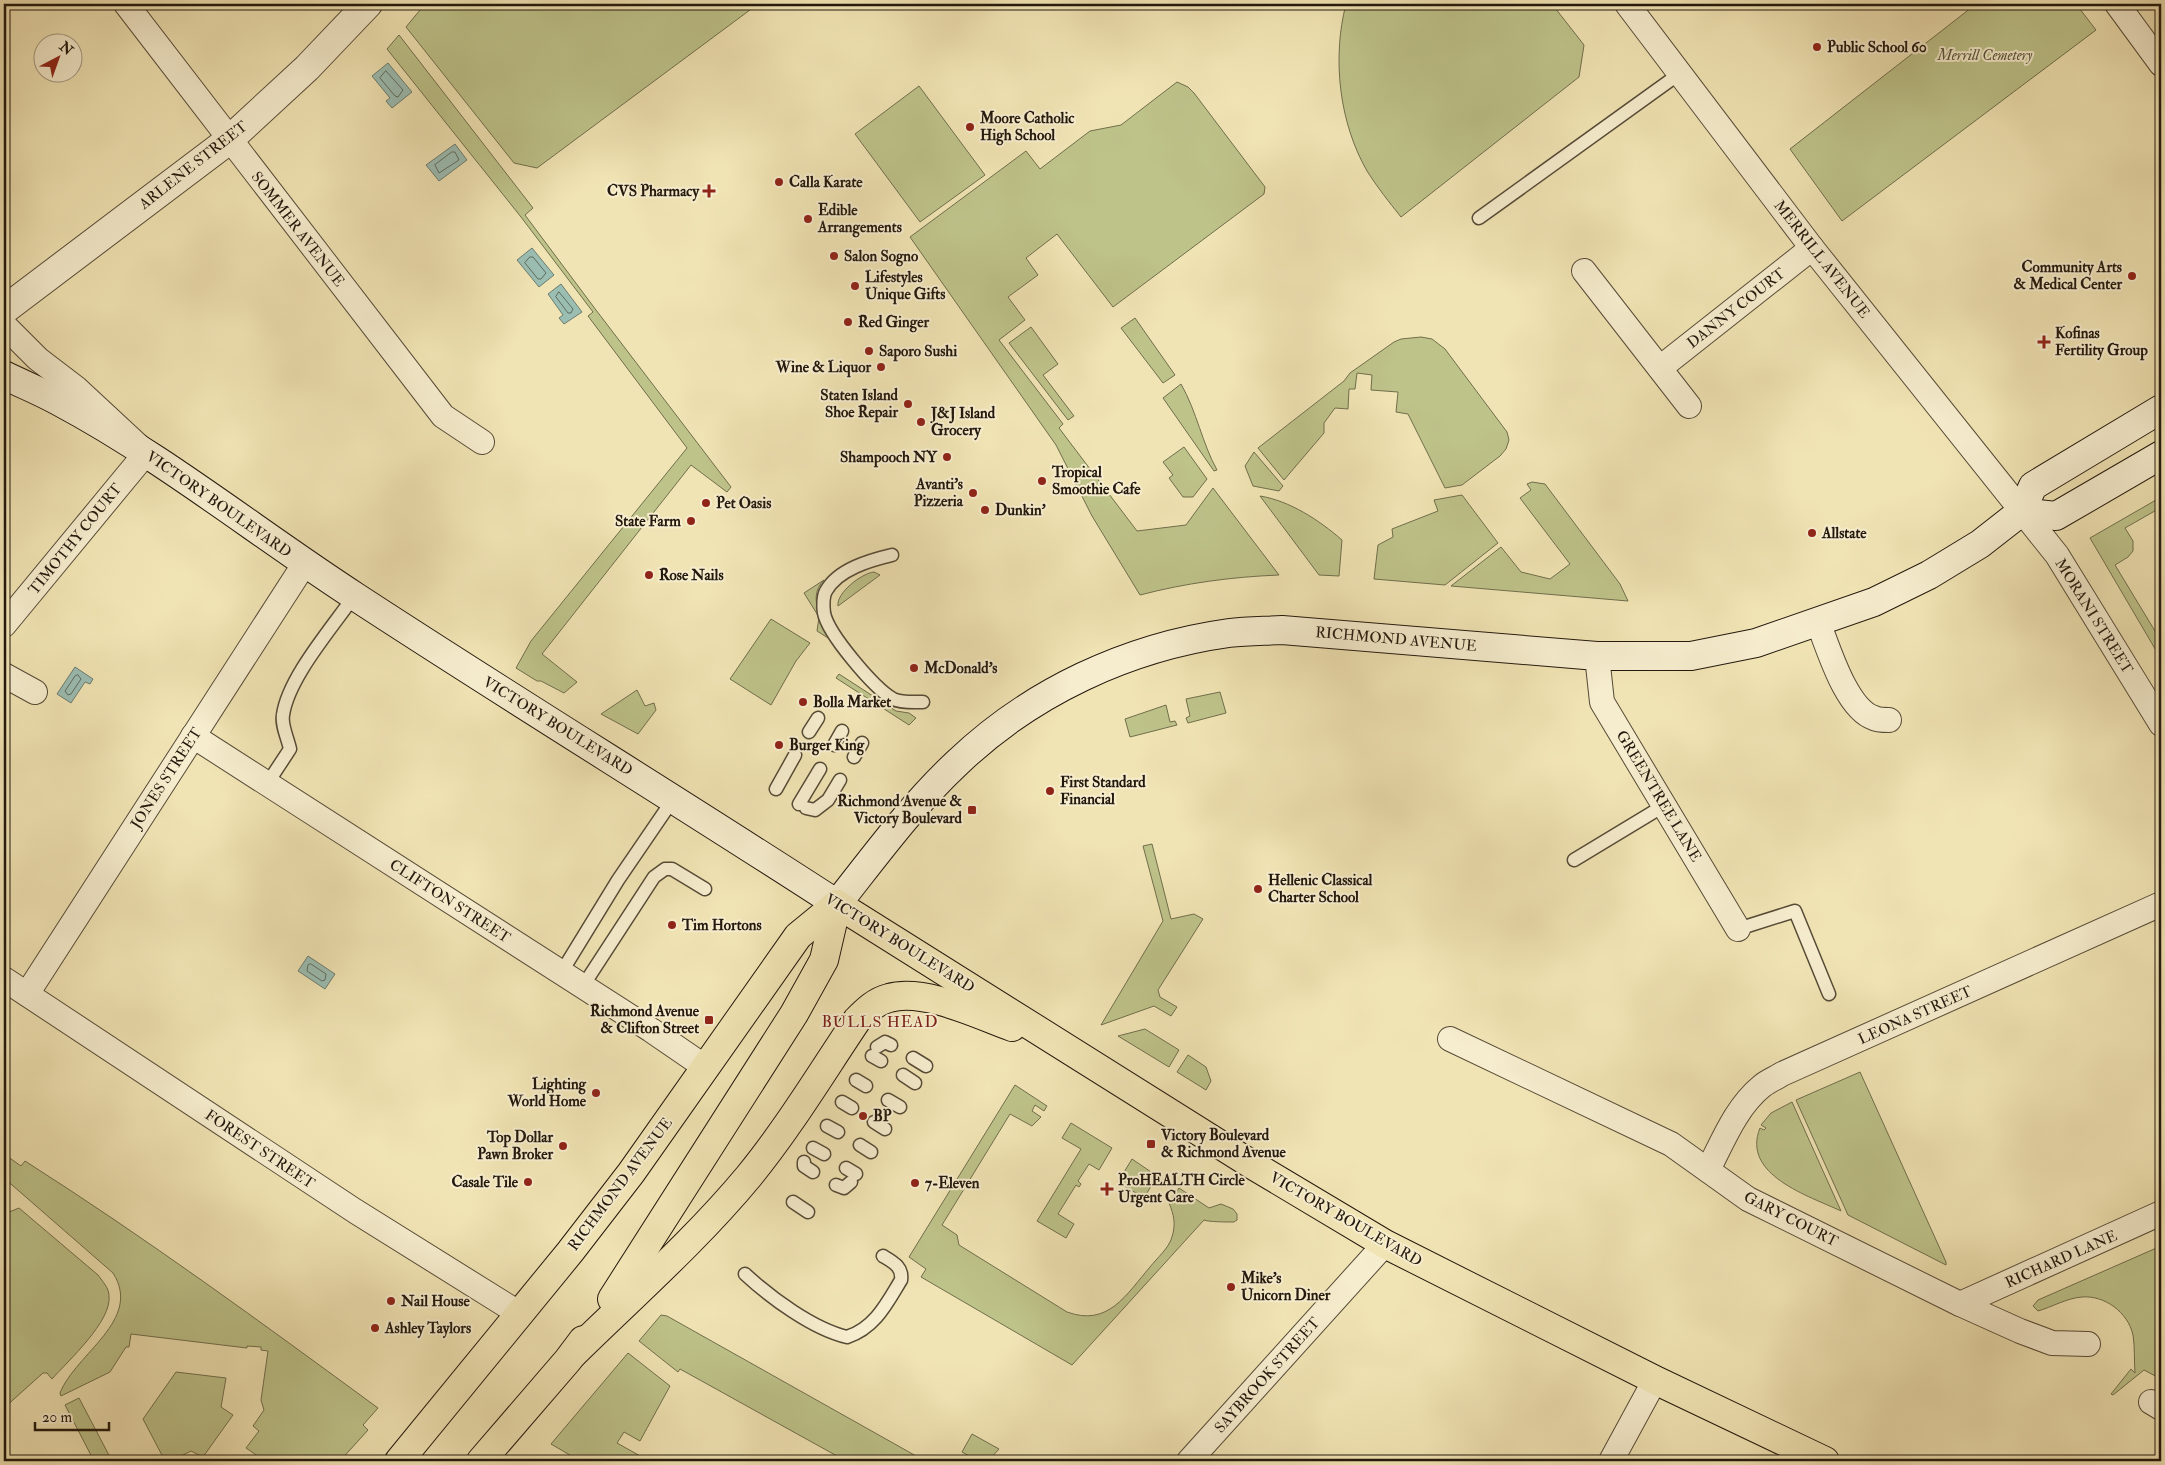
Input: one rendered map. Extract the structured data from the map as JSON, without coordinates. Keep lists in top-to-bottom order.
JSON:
{
  "streets": {
    "main road": ["ARLENE STREET", "VICTORY BOULEVARD", "RICHMOND AVENUE"],
    "street": [
      "SOMMER AVENUE",
      "MERRILL AVENUE",
      "DANNY COURT",
      "TIMOTHY COURT",
      "MORANI STREET",
      "JONES STREET",
      "GREENTREE LANE",
      "CLIFTON STREET",
      "LEONA STREET",
      "FOREST STREET",
      "GARY COURT",
      "RICHARD LANE",
      "SAYBROOK STREET"
    ]
  },
  "crossings": [
    ["ARLENE STREET", "SOMMER AVENUE"],
    ["MERRILL AVENUE", "DANNY COURT"],
    ["MERRILL AVENUE", "MORANI STREET"],
    ["MERRILL AVENUE", "RICHMOND AVENUE"],
    ["VICTORY BOULEVARD", "TIMOTHY COURT"],
    ["VICTORY BOULEVARD", "RICHMOND AVENUE"],
    ["VICTORY BOULEVARD", "JONES STREET"],
    ["VICTORY BOULEVARD", "SAYBROOK STREET"],
    ["MORANI STREET", "RICHMOND AVENUE"],
    ["RICHMOND AVENUE", "GREENTREE LANE"],
    ["RICHMOND AVENUE", "CLIFTON STREET"],
    ["RICHMOND AVENUE", "FOREST STREET"],
    ["JONES STREET", "CLIFTON STREET"],
    ["JONES STREET", "FOREST STREET"],
    ["LEONA STREET", "GARY COURT"],
    ["GARY COURT", "RICHARD LANE"]
  ],
  "districts": ["BULLS HEAD"],
  "parks": ["Merrill Cemetery"],
  "places": {
    "other": [
      "Public School 60",
      "Moore Catholic High School",
      "Calla Karate",
      "Edible Arrangements",
      "Salon Sogno",
      "Community Arts & Medical Center",
      "Lifestyles Unique Gifts",
      "Red Ginger",
      "Saporo Sushi",
      "Wine & Liquor",
      "Staten Island Shoe Repair",
      "J&J Island Grocery",
      "Shampooch NY",
      "Tropical Smoothie Cafe",
      "Avanti's Pizzeria",
      "Pet Oasis",
      "Dunkin'",
      "State Farm",
      "Allstate",
      "Rose Nails",
      "McDonald's",
      "Bolla Market",
      "Burger King",
      "First Standard Financial",
      "Hellenic Classical Charter School",
      "Tim Hortons",
      "Lighting World Home",
      "BP",
      "Top Dollar Pawn Broker",
      "Casale Tile",
      "7-Eleven",
      "Mike's Unicorn Diner",
      "Nail House",
      "Ashley Taylors"
    ],
    "health": ["CVS Pharmacy", "Kofinas Fertility Group", "ProHEALTH Circle Urgent Care"],
    "transit": ["Richmond Avenue & Victory Boulevard", "Richmond Avenue & Clifton Street", "Victory Boulevard & Richmond Avenue"]
  },
  "scale_bar": "20 m",
  "north": "top right"
}
